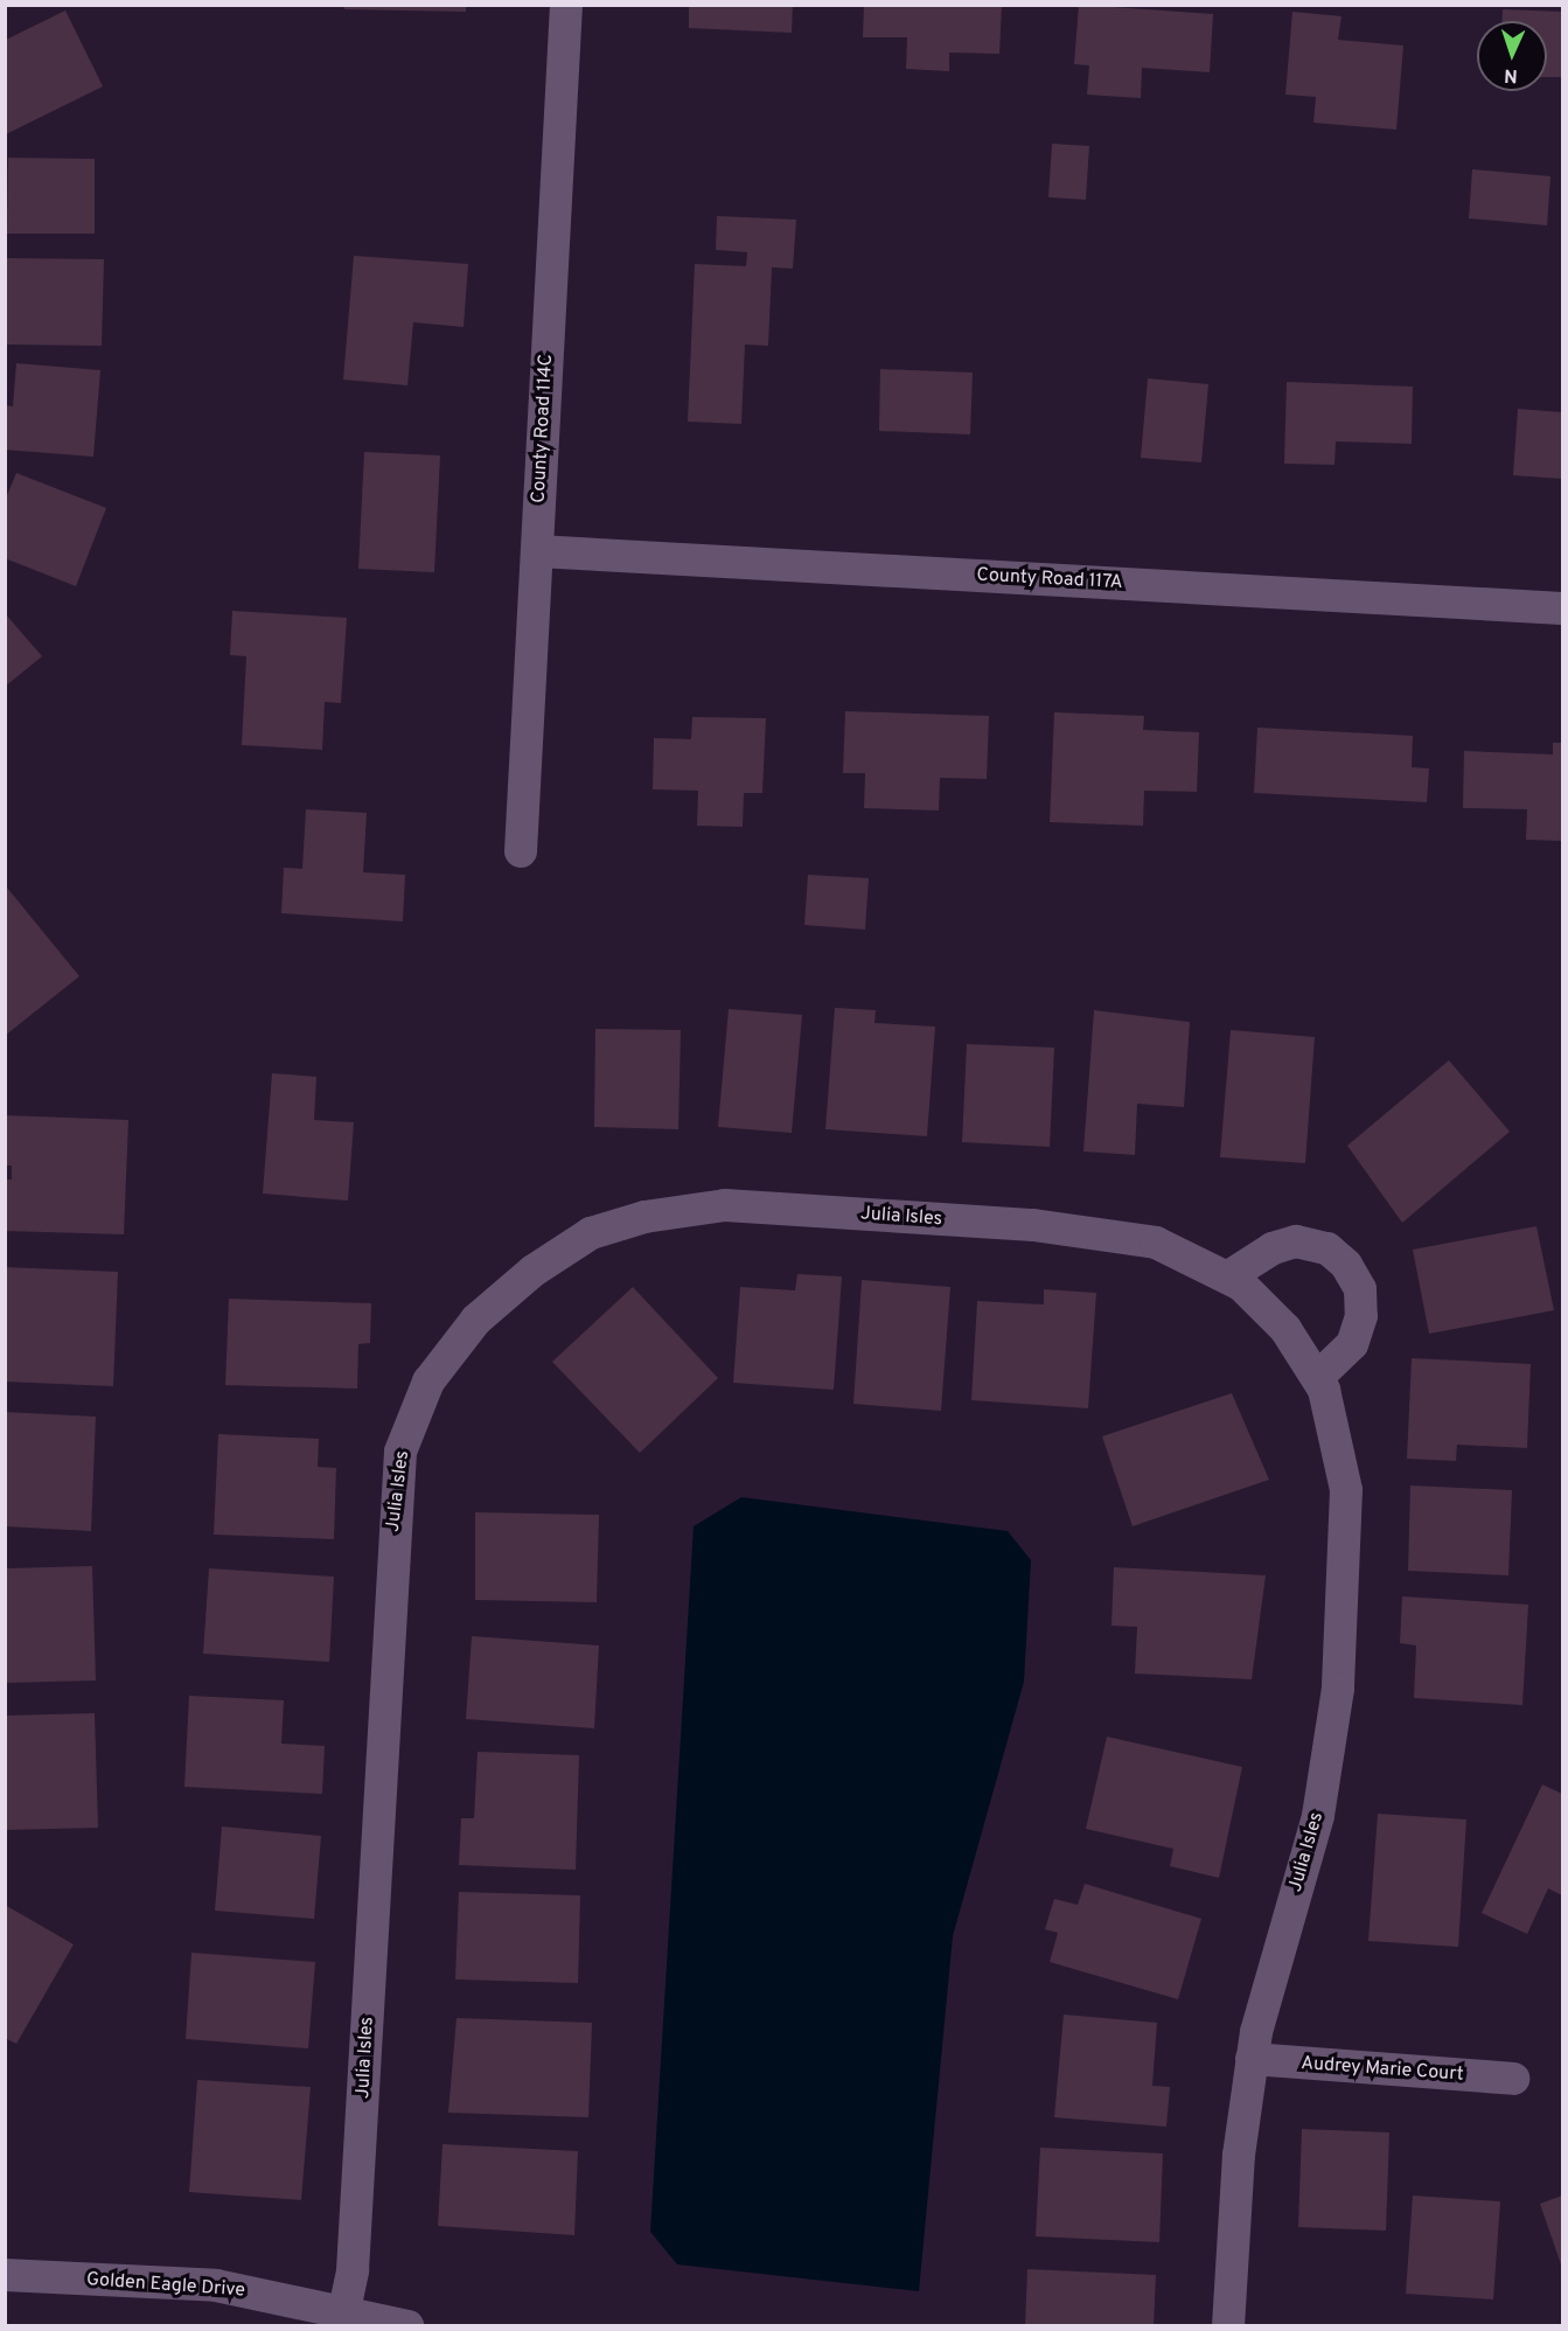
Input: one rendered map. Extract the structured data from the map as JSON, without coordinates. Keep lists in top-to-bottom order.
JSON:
{
  "streets": {
    "street": [
      "County Road 114C",
      "County Road 117A",
      "Julia Isles",
      "Audrey Marie Court",
      "Golden Eagle Drive"
    ]
  },
  "crossings": [
    ["County Road 114C", "County Road 117A"],
    ["Julia Isles", "Audrey Marie Court"],
    ["Julia Isles", "Golden Eagle Drive"]
  ],
  "north": "bottom"
}
